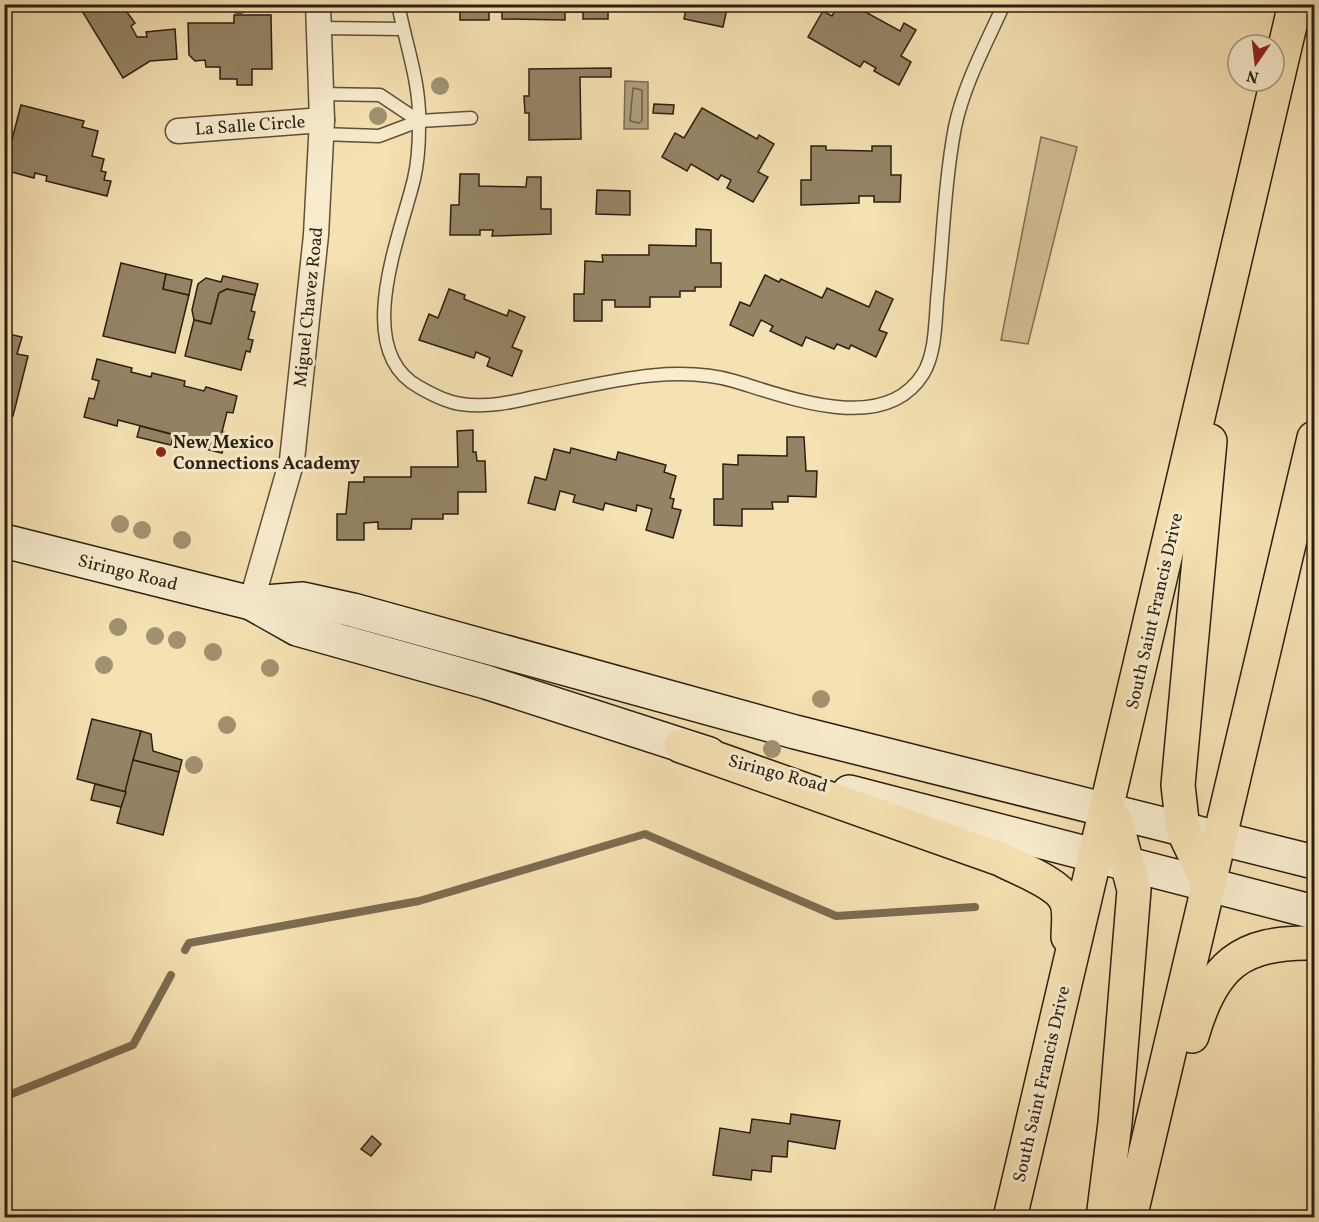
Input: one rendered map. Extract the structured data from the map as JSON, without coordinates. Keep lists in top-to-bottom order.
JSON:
{
  "streets": {
    "highway": ["South Saint Francis Drive"],
    "street": ["La Salle Circle", "Miguel Chavez Road", "Siringo Road"]
  },
  "crossings": [
    ["La Salle Circle", "Miguel Chavez Road"],
    ["Miguel Chavez Road", "Siringo Road"],
    ["Siringo Road", "South Saint Francis Drive"]
  ],
  "places": ["New Mexico Connections Academy"],
  "north": "bottom"
}
